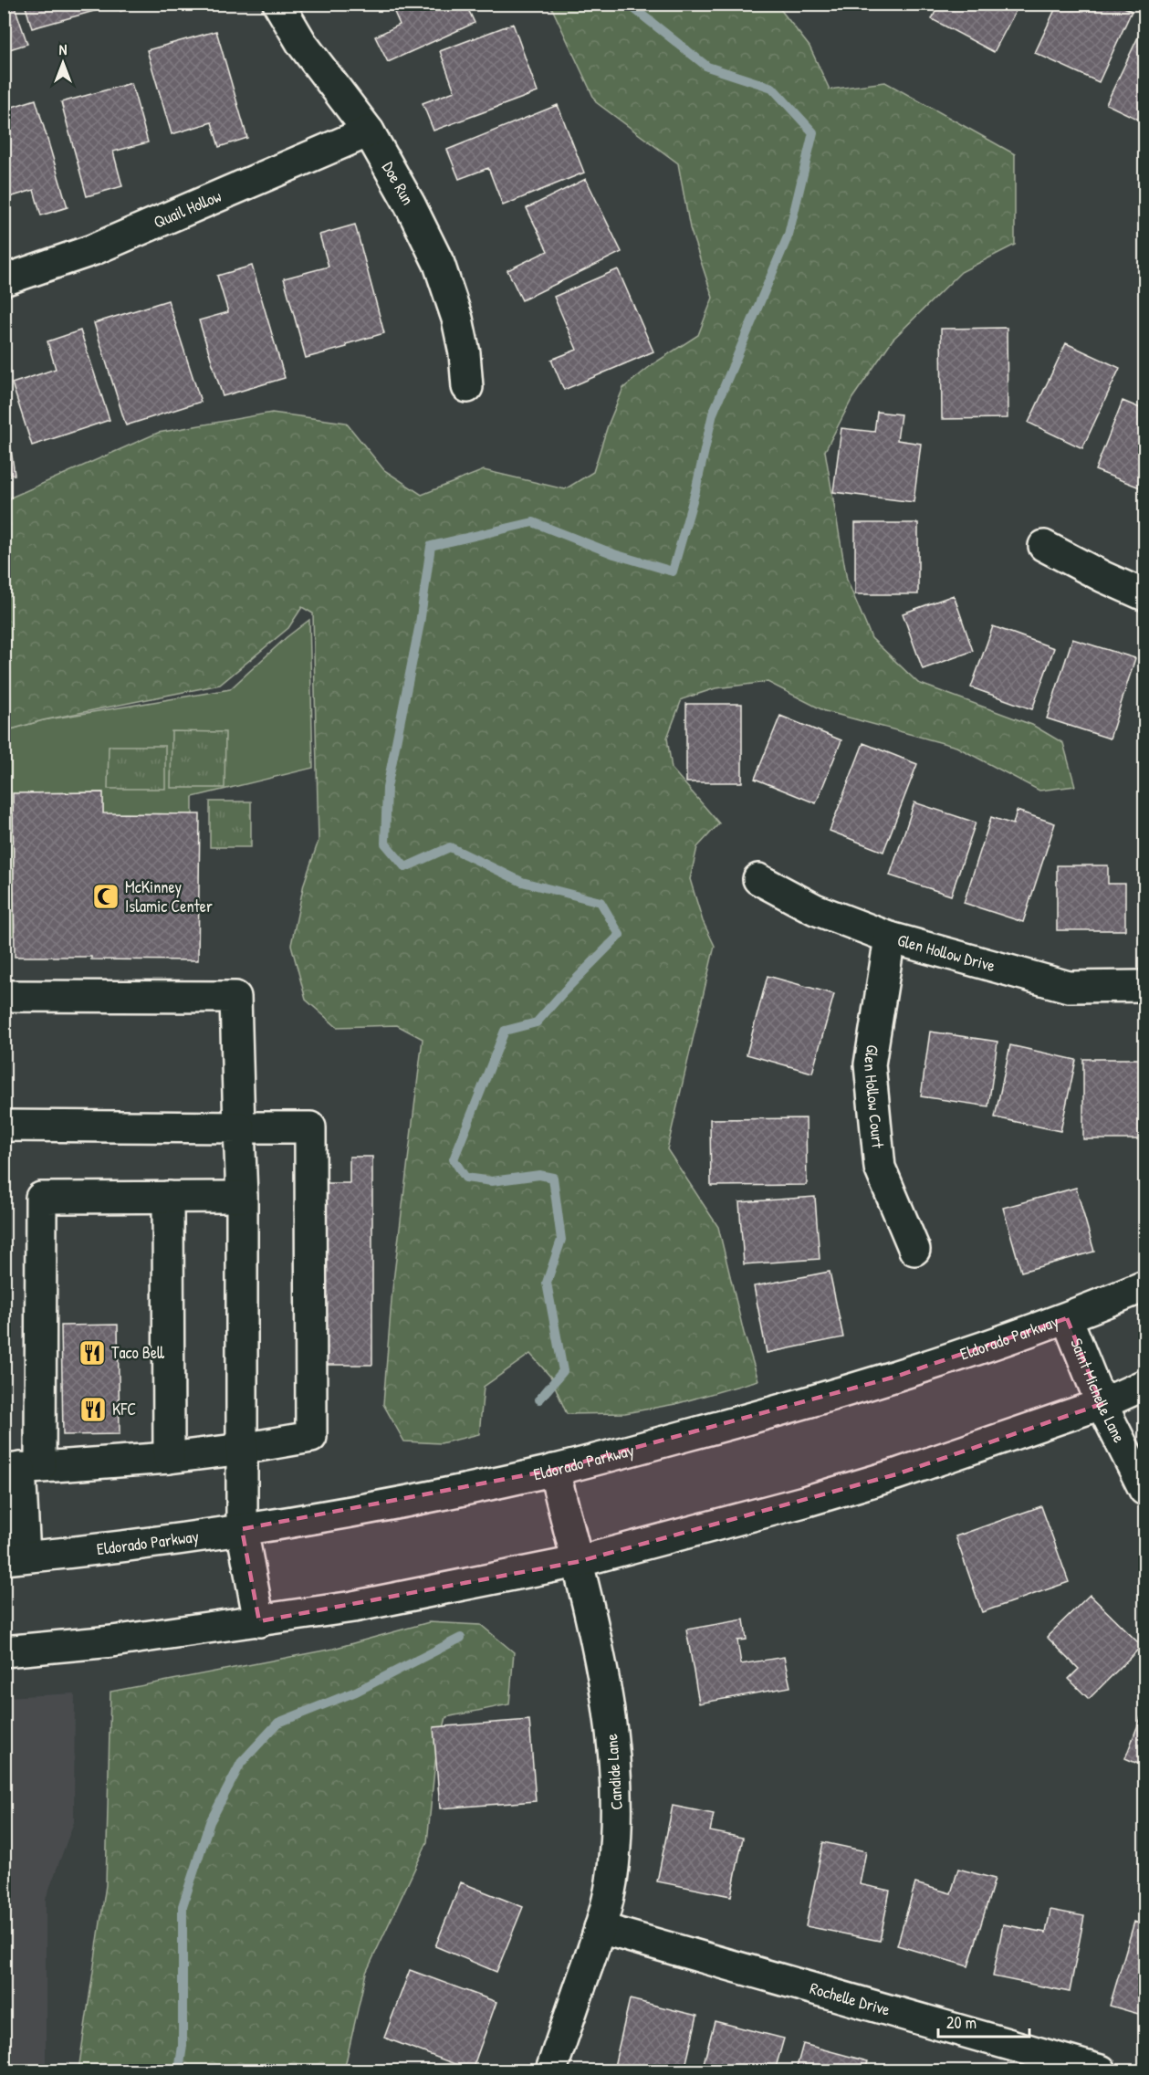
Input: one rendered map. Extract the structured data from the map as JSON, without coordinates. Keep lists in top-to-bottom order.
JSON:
{
  "streets": {
    "street": [
      "Doe Run",
      "Quail Hollow",
      "Glen Hollow Drive",
      "Glen Hollow Court",
      "Eldorado Parkway",
      "Saint Michelle Lane",
      "Candide Lane",
      "Rochelle Drive"
    ]
  },
  "crossings": [
    ["Doe Run", "Quail Hollow"],
    ["Glen Hollow Drive", "Glen Hollow Court"],
    ["Eldorado Parkway", "Saint Michelle Lane"],
    ["Eldorado Parkway", "Candide Lane"],
    ["Candide Lane", "Rochelle Drive"]
  ],
  "places": {
    "mosque": ["McKinney Islamic Center"],
    "restaurant": ["Taco Bell", "KFC"]
  },
  "scale_bar": "20 m",
  "north": "top"
}
